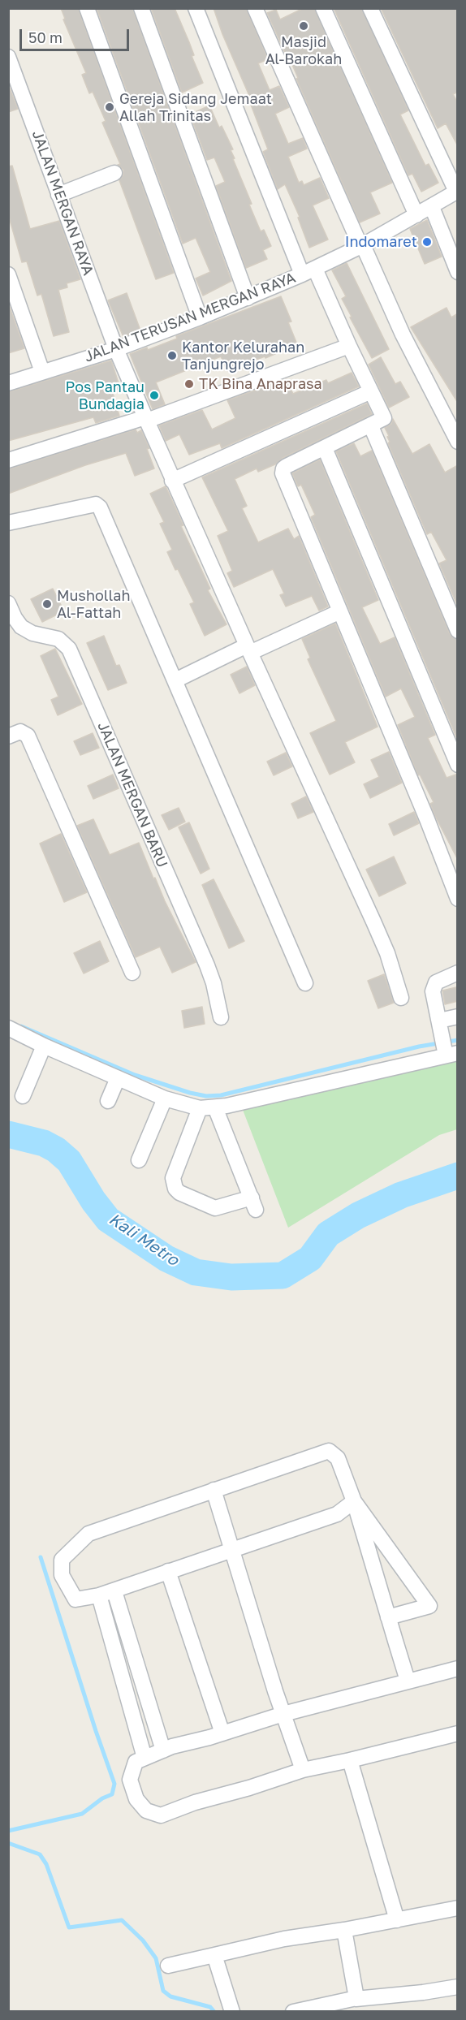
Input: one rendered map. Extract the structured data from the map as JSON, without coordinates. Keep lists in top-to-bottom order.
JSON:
{
  "streets": {
    "street": ["JALAN MERGAN RAYA", "JALAN TERUSAN MERGAN RAYA", "JALAN MERGAN BARU"]
  },
  "crossings": [
    ["JALAN MERGAN RAYA", "JALAN TERUSAN MERGAN RAYA"]
  ],
  "water": ["Kali Metro"],
  "places": [
    "Masjid Al-Barokah",
    "Gereja Sidang Jemaat Allah Trinitas",
    "Indomaret",
    "Kantor Kelurahan Tanjungrejo",
    "TK Bina Anaprasa",
    "Pos Pantau Bundagia",
    "Mushollah Al-Fattah"
  ],
  "scale_bar": "50 m"
}
